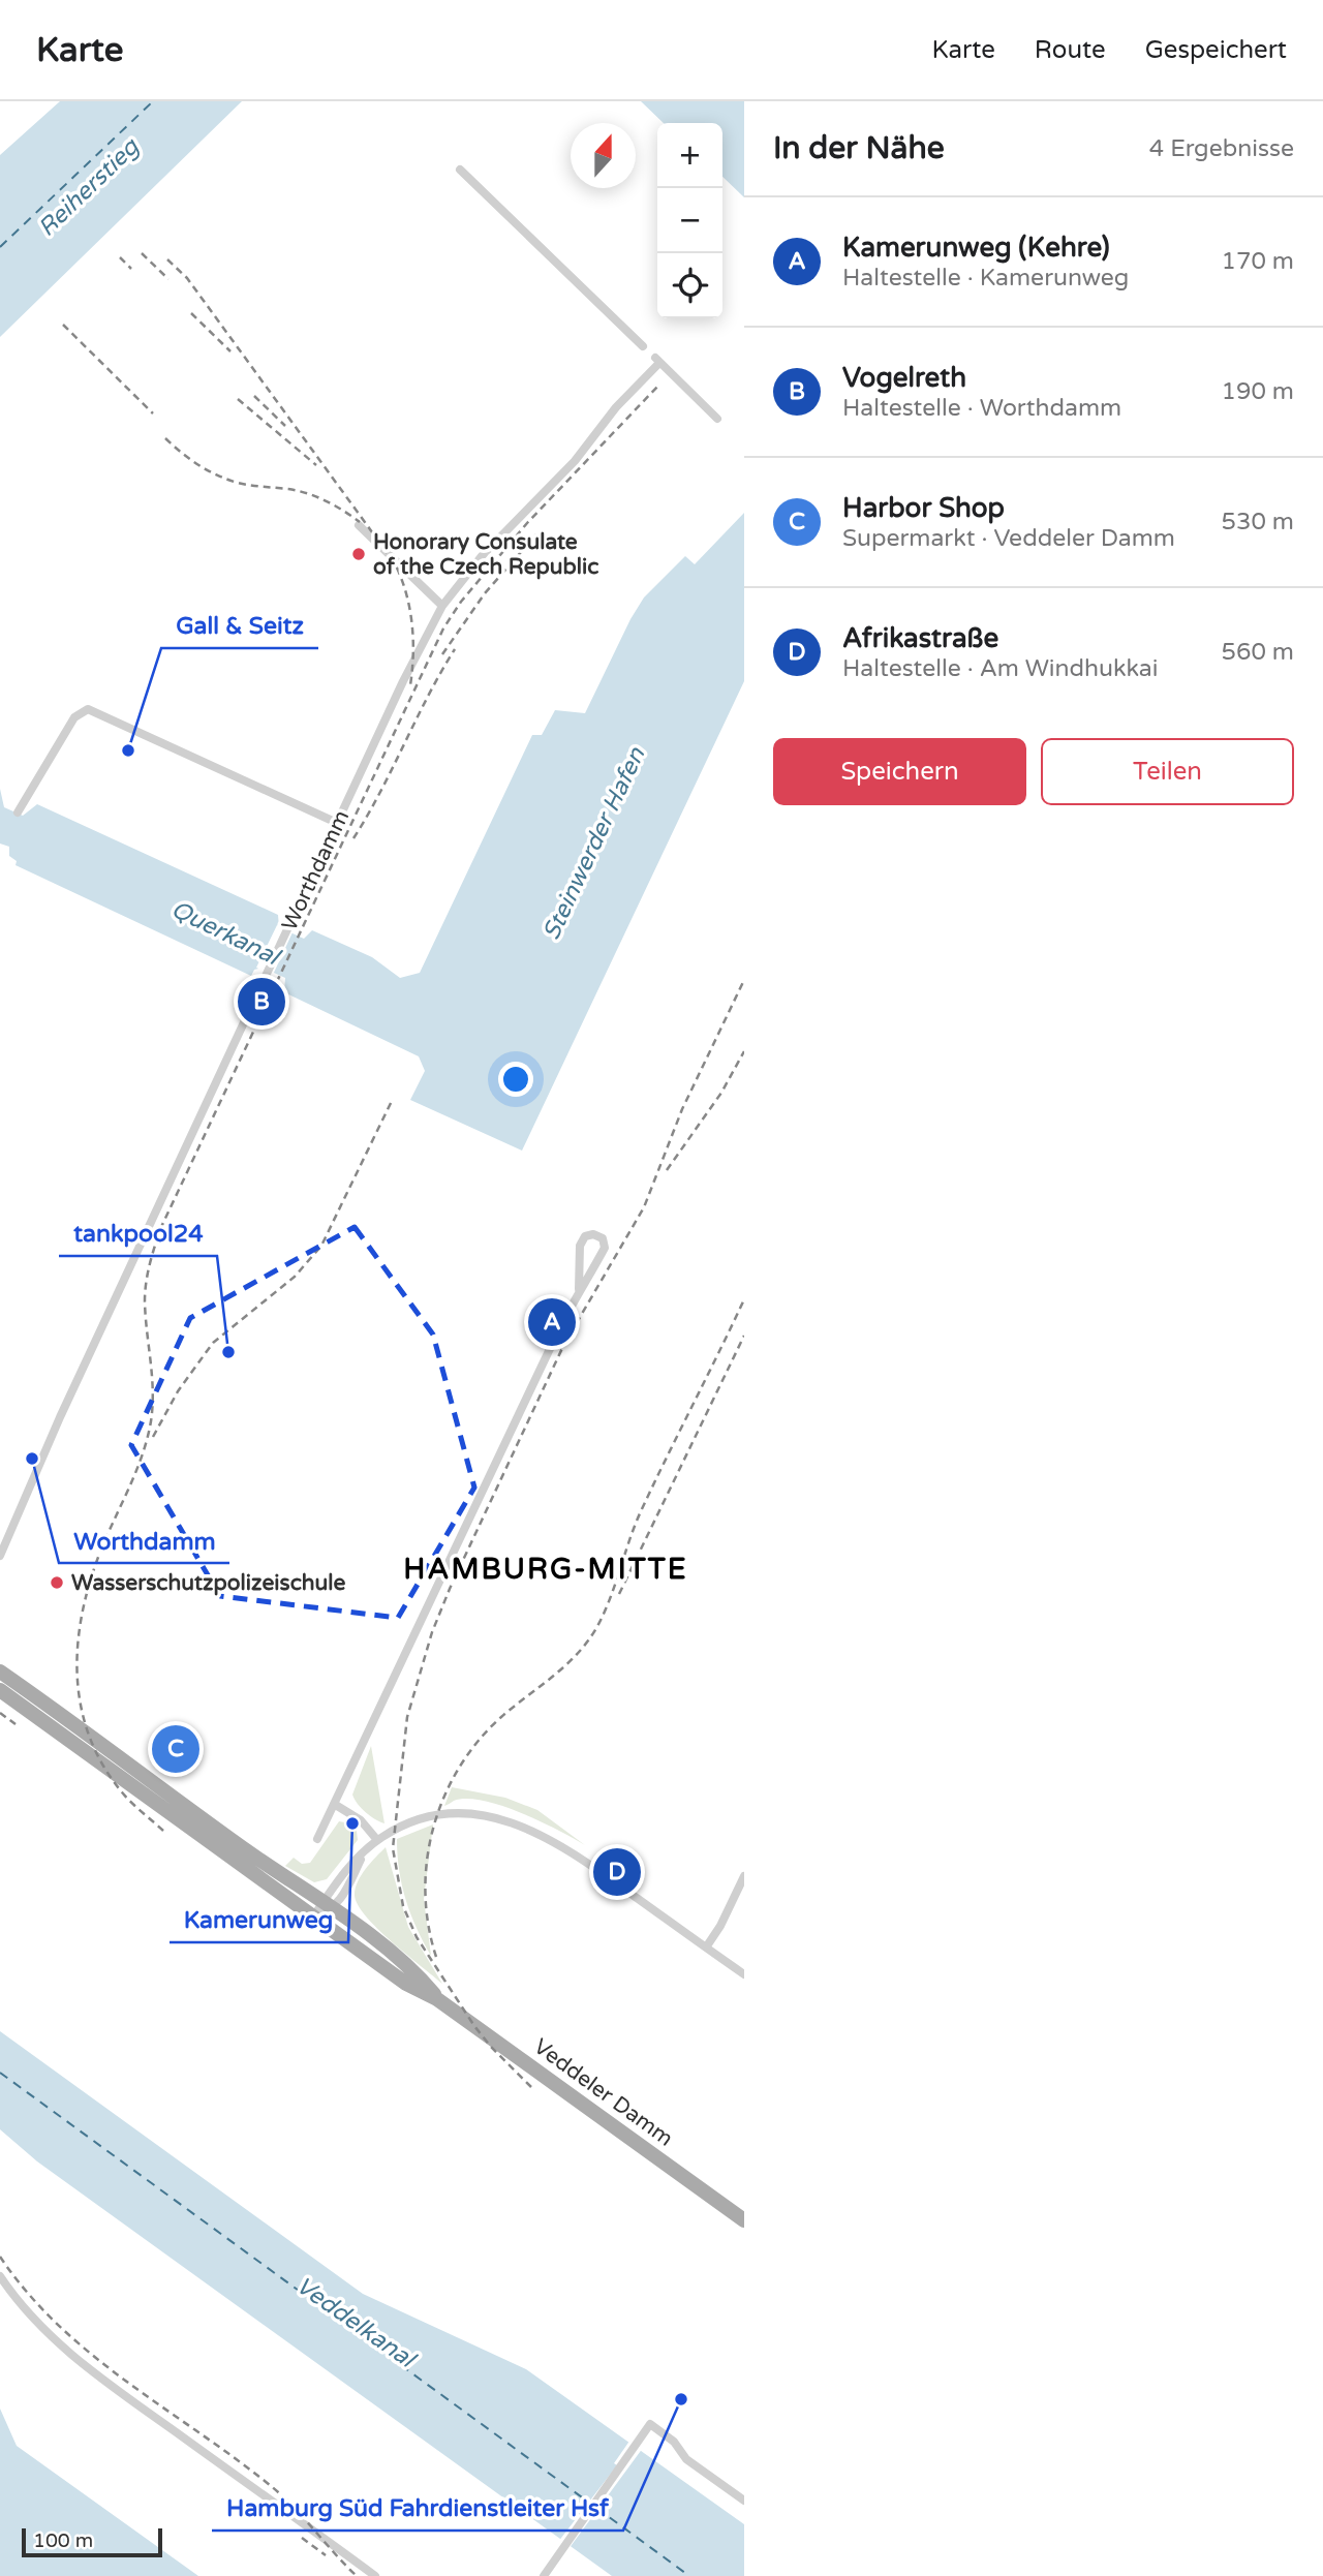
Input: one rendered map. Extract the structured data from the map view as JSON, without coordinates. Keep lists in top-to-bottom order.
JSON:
{
  "streets": {
    "main road": ["Veddeler Damm"],
    "street": ["Worthdamm"]
  },
  "districts": ["HAMBURG-MITTE"],
  "water": [
    "Reiherstieg",
    "Steinwerder Hafen",
    "Querkanal",
    "Veddelkanal"
  ],
  "places": [
    "Honorary Consulate of the Czech Republic",
    "Gall & Seitz",
    "tankpool24",
    "Worthdamm",
    "Wasserschutzpolizeischule",
    "Kamerunweg",
    "Hamburg Süd Fahrdienstleiter Hsf"
  ],
  "scale_bar": "100 m",
  "north": "top",
  "page": {
    "header": "Karte",
    "nav": ["Karte", "Route", "Gespeichert"],
    "heading": ["In der Nähe", "4 Ergebnisse"],
    "map_buttons": ["+", "−"],
    "list": [
      {
        "mark": "A",
        "name": "Kamerunweg (Kehre)",
        "note": "Haltestelle · Kamerunweg",
        "value": "170 m"
      },
      {
        "mark": "B",
        "name": "Vogelreth",
        "note": "Haltestelle · Worthdamm",
        "value": "190 m"
      },
      {
        "mark": "C",
        "name": "Harbor Shop",
        "note": "Supermarkt · Veddeler Damm",
        "value": "530 m"
      },
      {
        "mark": "D",
        "name": "Afrikastraße",
        "note": "Haltestelle · Am Windhukkai",
        "value": "560 m"
      }
    ],
    "buttons": ["Speichern", "Teilen"],
    "pins": [
      "B",
      "A",
      "C",
      "D"
    ],
    "scale": "100 m"
  }
}
